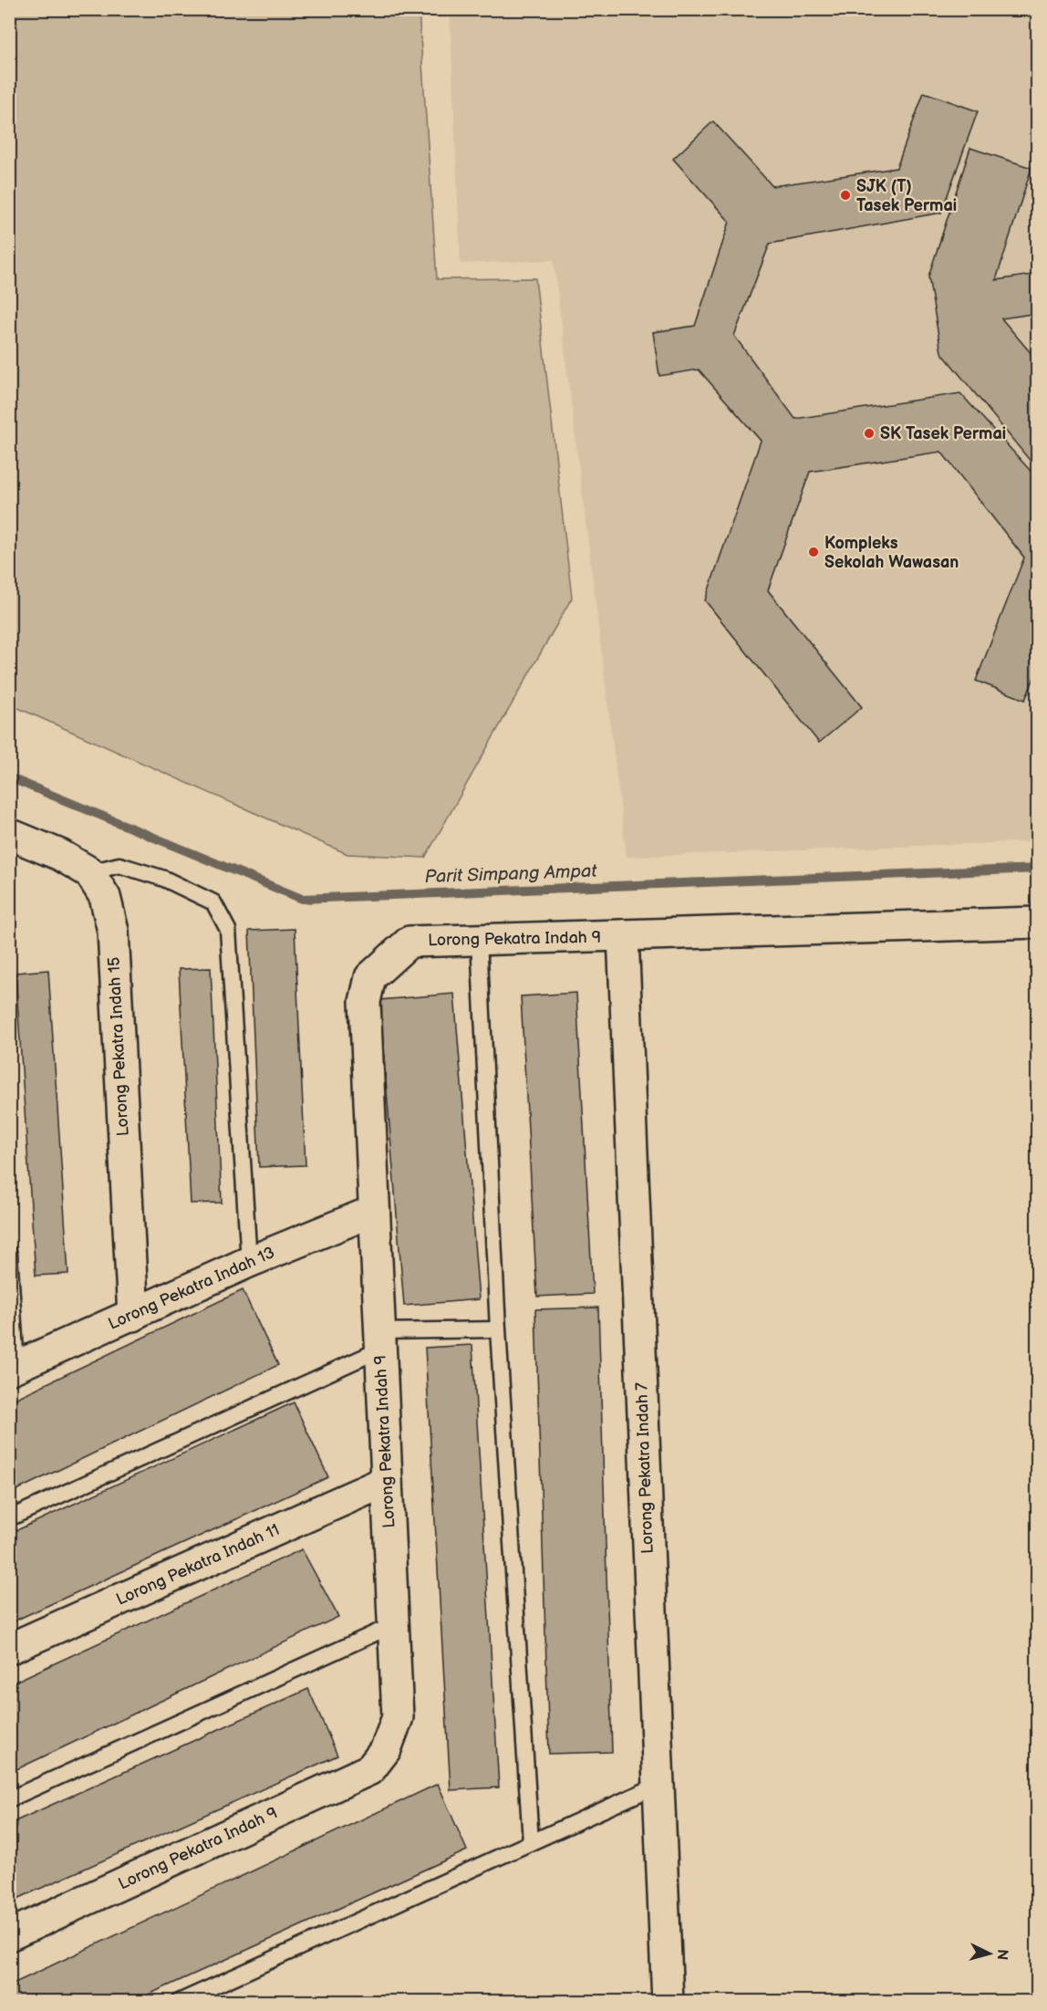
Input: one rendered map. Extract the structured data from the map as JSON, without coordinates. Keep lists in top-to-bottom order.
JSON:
{
  "streets": {
    "street": [
      "Lorong Pekatra Indah 9",
      "Lorong Pekatra Indah 15",
      "Lorong Pekatra Indah 13",
      "Lorong Pekatra Indah 7",
      "Lorong Pekatra Indah 11"
    ]
  },
  "crossings": [
    ["Lorong Pekatra Indah 9", "Lorong Pekatra Indah 13"],
    ["Lorong Pekatra Indah 9", "Lorong Pekatra Indah 7"],
    ["Lorong Pekatra Indah 9", "Lorong Pekatra Indah 11"],
    ["Lorong Pekatra Indah 15", "Lorong Pekatra Indah 13"]
  ],
  "water": ["Parit Simpang Ampat"],
  "places": ["SJK (T) Tasek Permai", "SK Tasek Permai", "Kompleks Sekolah Wawasan"],
  "north": "right"
}
